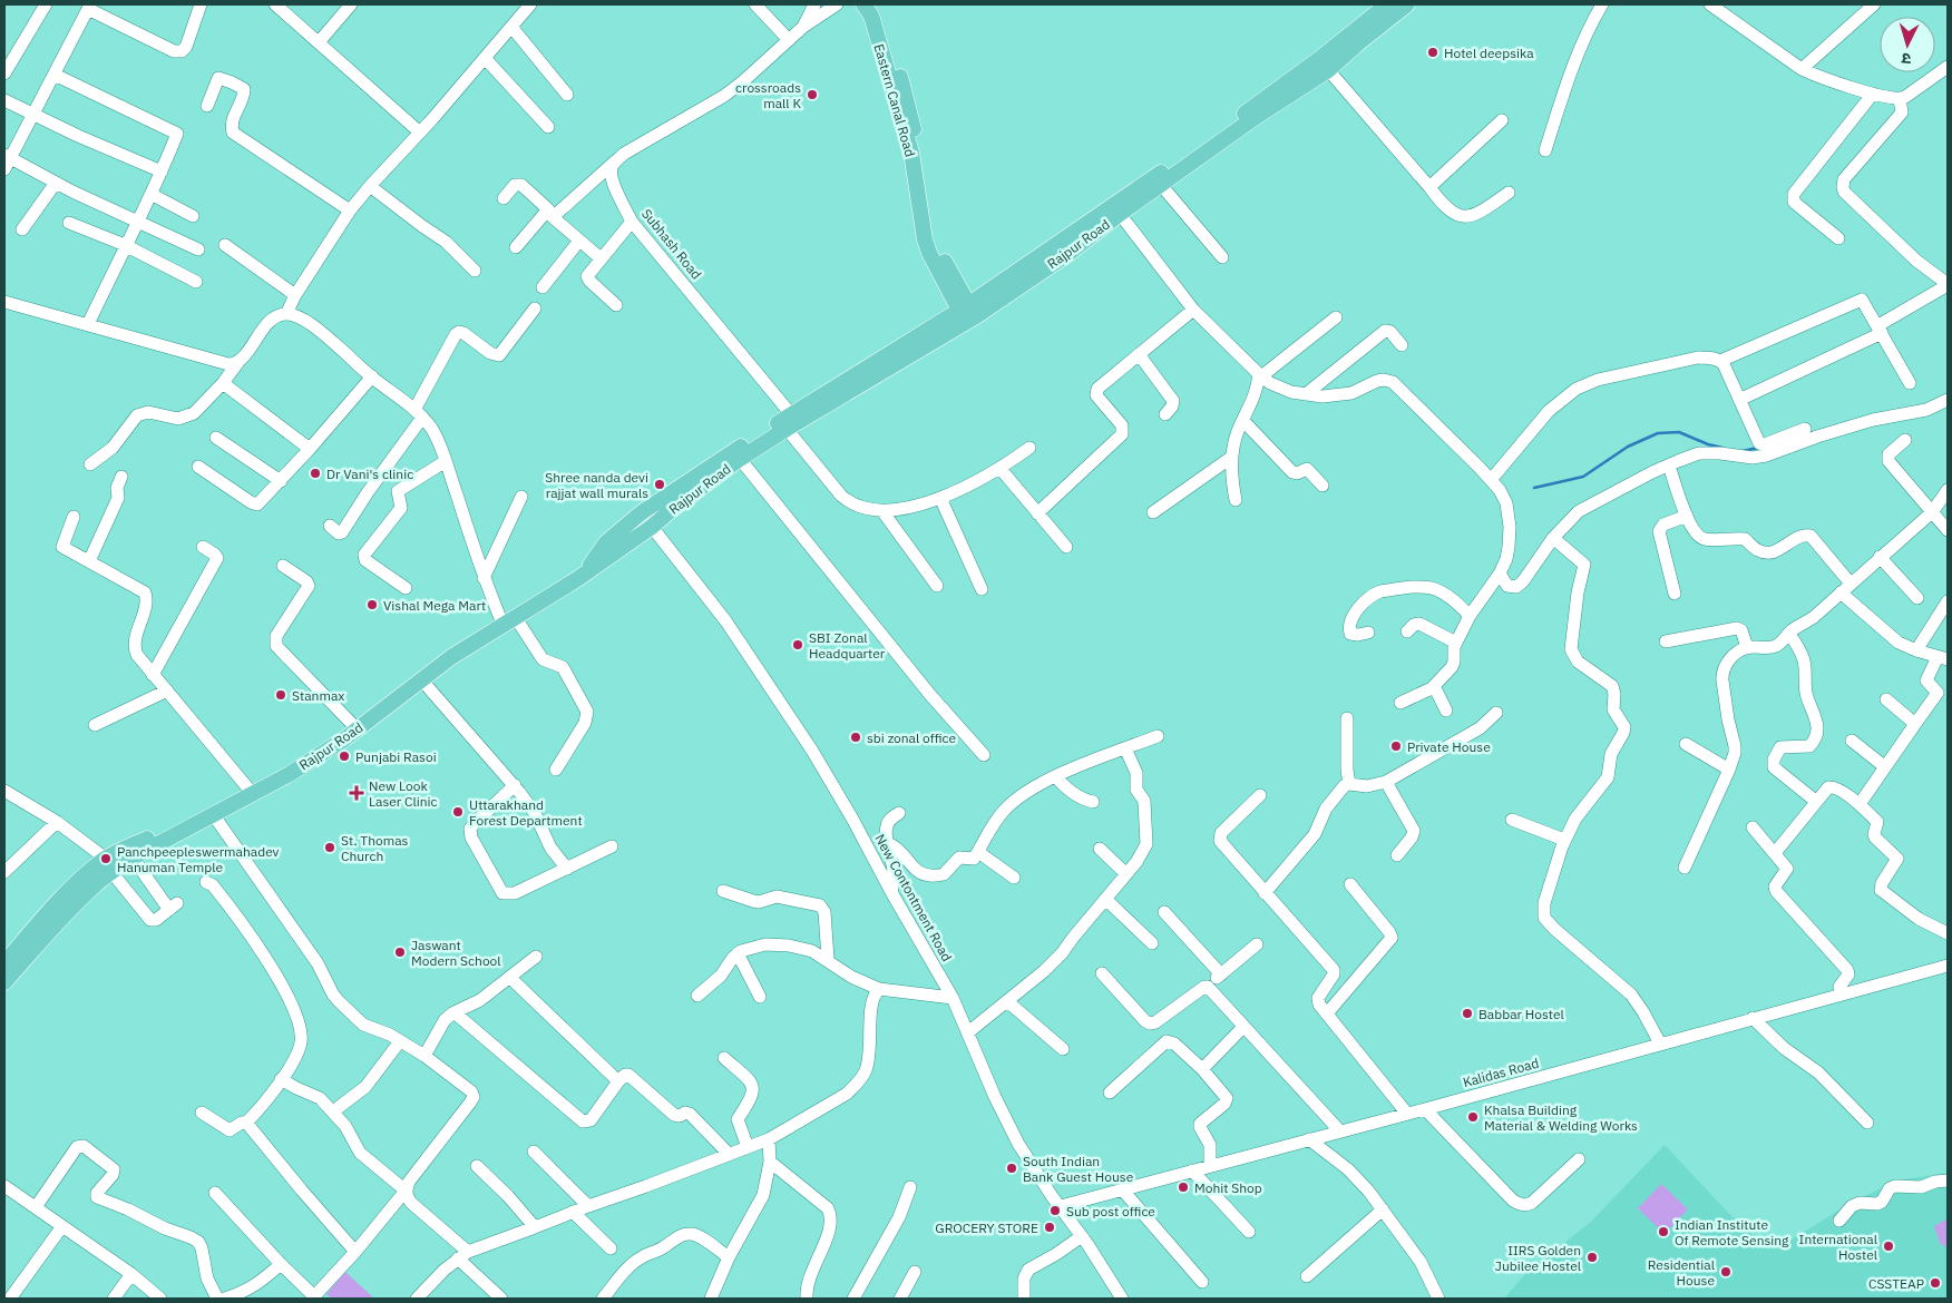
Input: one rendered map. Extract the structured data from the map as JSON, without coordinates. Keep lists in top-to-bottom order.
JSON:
{
  "streets": {
    "main road": ["Eastern Canal Road", "Rajpur Road"],
    "street": ["Subhash Road", "New Contontment Road", "Kalidas Road"]
  },
  "crossings": [
    ["Eastern Canal Road", "Rajpur Road"],
    ["Subhash Road", "Rajpur Road"],
    ["Rajpur Road", "New Contontment Road"],
    ["New Contontment Road", "Kalidas Road"]
  ],
  "places": {
    "other": [
      "Hotel deepsika",
      "crossroads mall K",
      "Dr Vani's clinic",
      "Shree nanda devi rajjat wall murals",
      "Vishal Mega Mart",
      "SBI Zonal Headquarter",
      "Stanmax",
      "sbi zonal office",
      "Private House",
      "Punjabi Rasoi",
      "Uttarakhand Forest Department",
      "St. Thomas Church",
      "Panchpeepleswermahadev Hanuman Temple",
      "Jaswant Modern School",
      "Babbar Hostel",
      "Khalsa Building Material & Welding Works",
      "South Indian Bank Guest House",
      "Mohit Shop",
      "Sub post office",
      "GROCERY STORE",
      "Indian Institute Of Remote Sensing",
      "International Hostel",
      "IIRS Golden Jubilee Hostel",
      "Residential House",
      "CSSTEAP"
    ],
    "health": ["New Look Laser Clinic"]
  },
  "north": "bottom"
}
